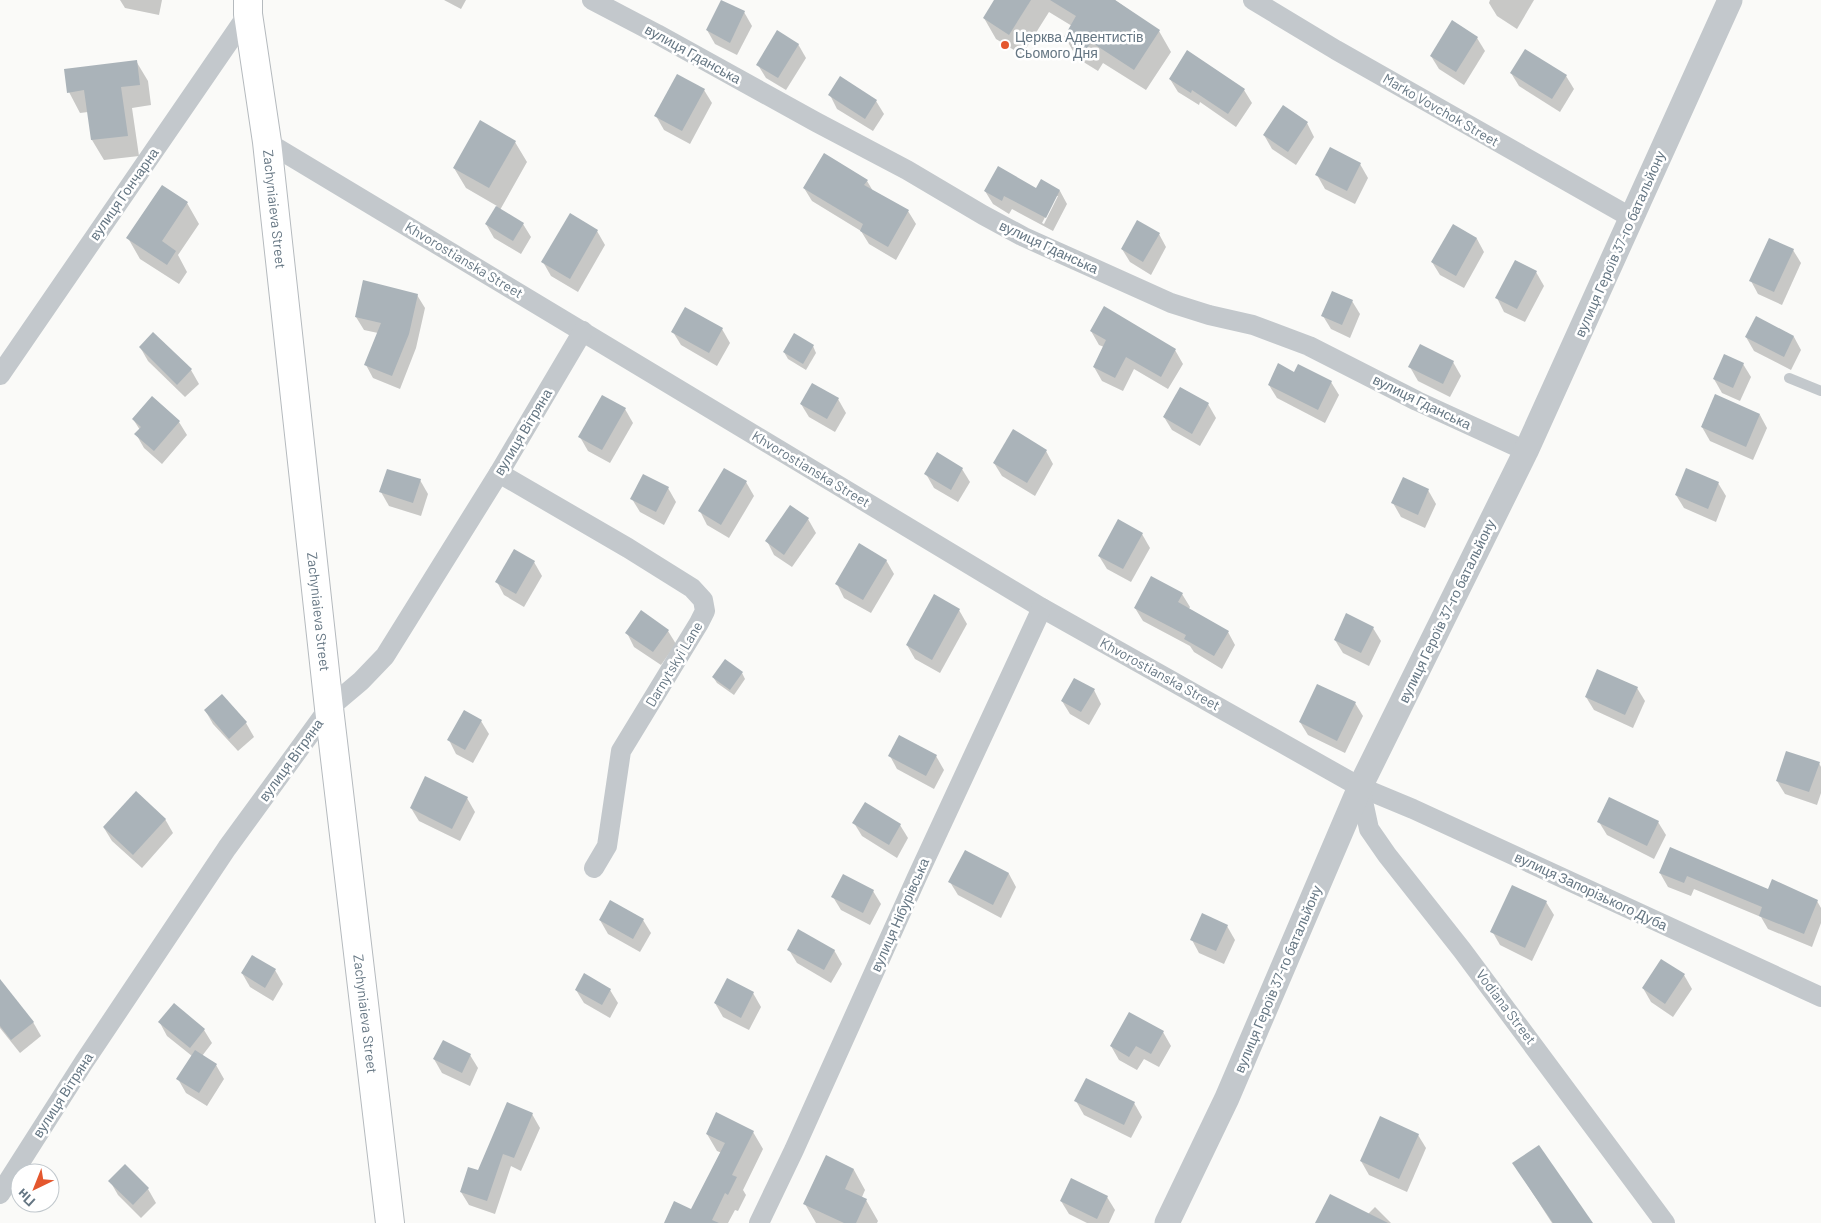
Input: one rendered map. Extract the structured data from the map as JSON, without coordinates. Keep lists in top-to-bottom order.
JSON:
{
  "streets": {
    "main road": ["Zachyniaieva Street"],
    "street": [
      "вулиця Гданська",
      "Marko Vovchok Street",
      "вулиця Гончарна",
      "вулиця Героїв 37-го батальйону",
      "Khvorostianska Street",
      "вулиця Вітряна",
      "Darnytskyi Lane",
      "вулиця Запорізького Дуба",
      "вулиця Нібурівська",
      "Vodiana Street"
    ]
  },
  "crossings": [
    ["вулиця Гданська", "вулиця Героїв 37-го батальйону"],
    ["Marko Vovchok Street", "вулиця Героїв 37-го батальйону"],
    ["вулиця Гончарна", "Zachyniaieva Street"],
    ["Zachyniaieva Street", "Khvorostianska Street"],
    ["Zachyniaieva Street", "вулиця Вітряна"],
    ["вулиця Героїв 37-го батальйону", "Khvorostianska Street"],
    ["вулиця Героїв 37-го батальйону", "вулиця Запорізького Дуба"],
    ["вулиця Героїв 37-го батальйону", "Vodiana Street"],
    ["Khvorostianska Street", "вулиця Вітряна"],
    ["Khvorostianska Street", "вулиця Запорізького Дуба"],
    ["Khvorostianska Street", "вулиця Нібурівська"],
    ["Khvorostianska Street", "Vodiana Street"],
    ["вулиця Вітряна", "Darnytskyi Lane"],
    ["вулиця Запорізького Дуба", "Vodiana Street"]
  ],
  "places": ["Церква Адвентистів Сьомого Дня"],
  "north": "bottom left"
}
